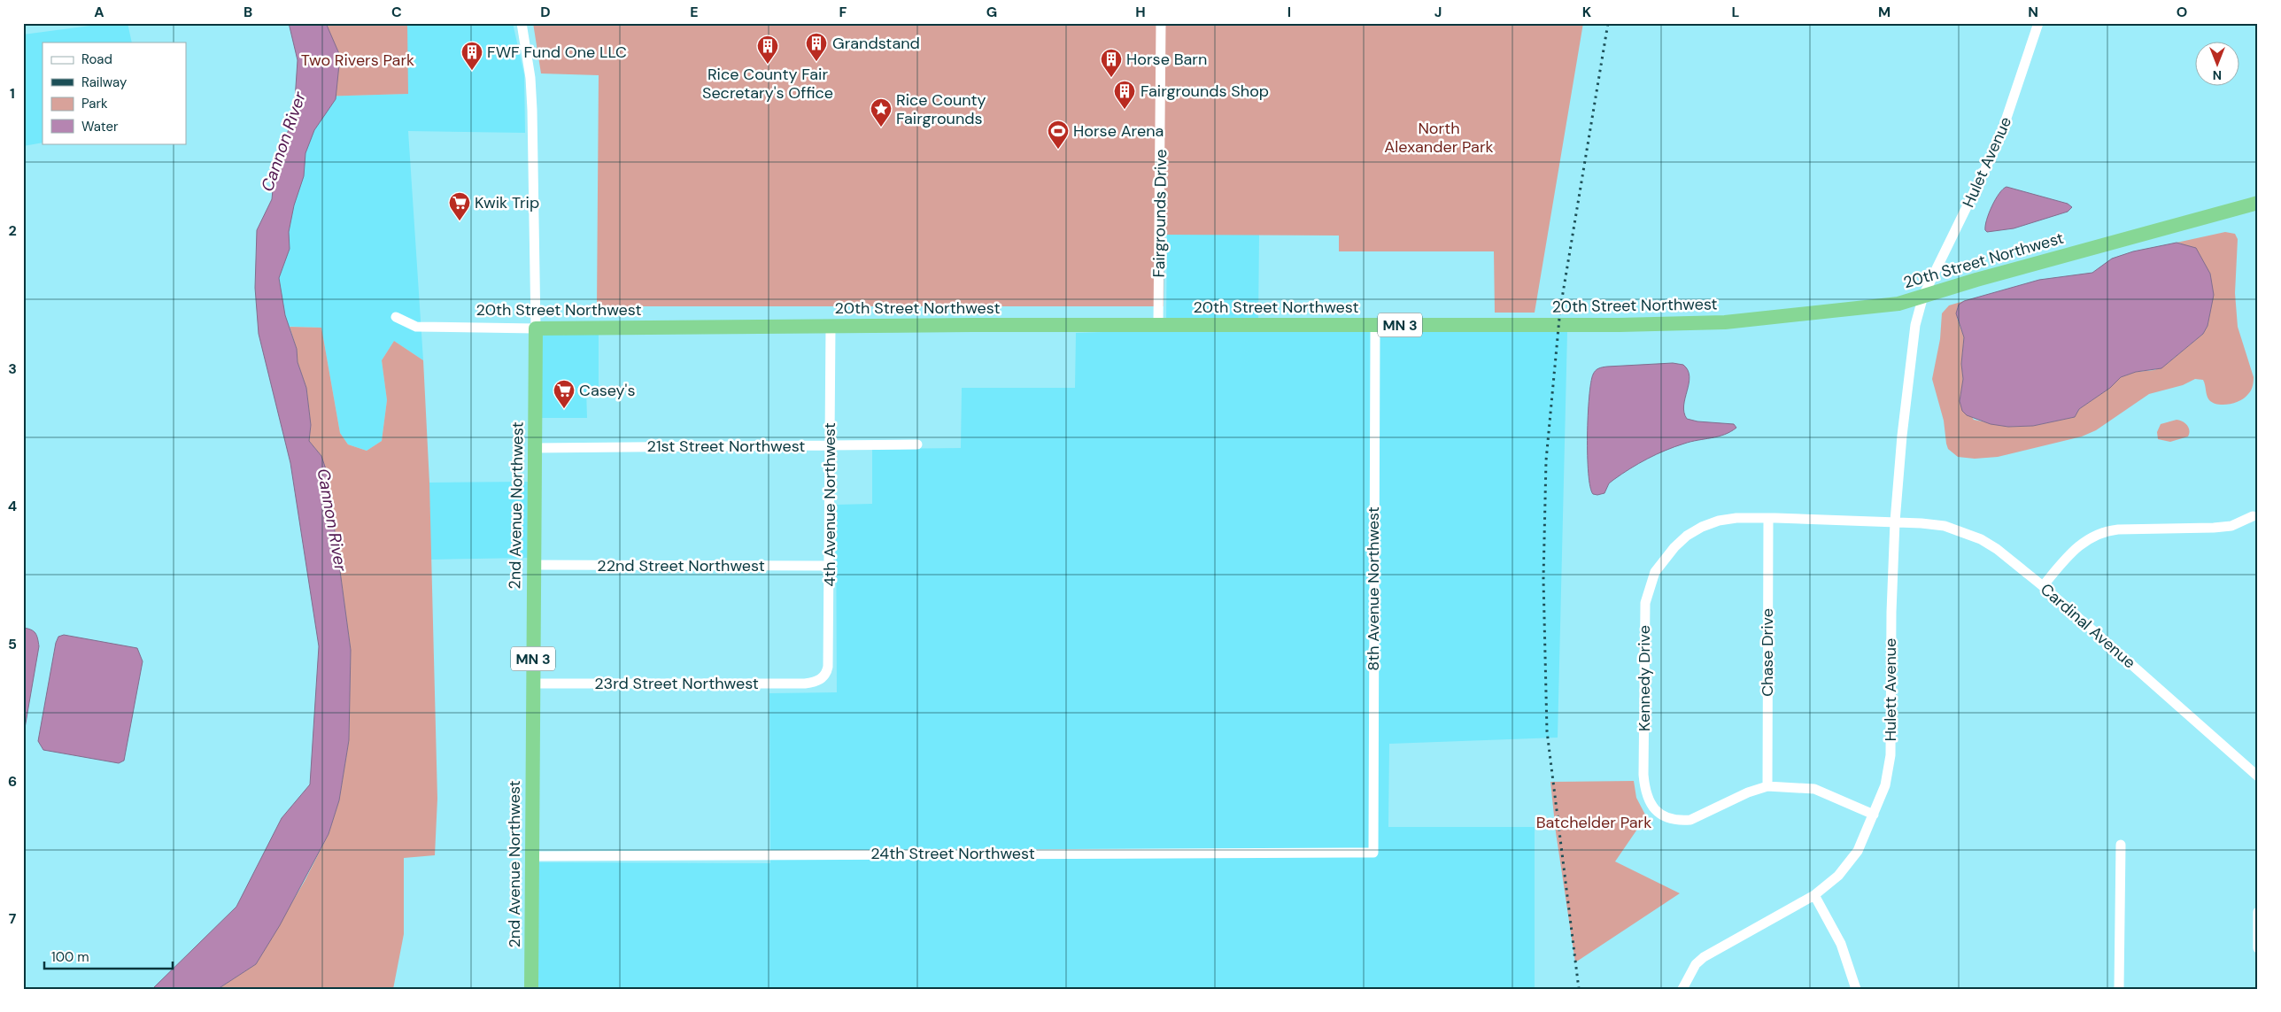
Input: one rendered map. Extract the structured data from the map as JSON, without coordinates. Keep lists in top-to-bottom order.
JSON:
{
  "streets": {
    "highway": ["20th Street Northwest", "MN 3", "2nd Avenue Northwest"],
    "street": [
      "Hulet Avenue",
      "Fairgrounds Drive",
      "21st Street Northwest",
      "4th Avenue Northwest",
      "22nd Street Northwest",
      "8th Avenue Northwest",
      "Cardinal Avenue",
      "Chase Drive",
      "Kennedy Drive",
      "23rd Street Northwest",
      "Hulett Avenue",
      "24th Street Northwest"
    ]
  },
  "crossings": [
    ["Hulet Avenue", "20th Street Northwest"],
    ["Hulet Avenue", "Hulett Avenue"],
    ["Fairgrounds Drive", "20th Street Northwest"],
    ["20th Street Northwest", "4th Avenue Northwest"],
    ["20th Street Northwest", "2nd Avenue Northwest"],
    ["20th Street Northwest", "8th Avenue Northwest"],
    ["20th Street Northwest", "Hulett Avenue"],
    ["21st Street Northwest", "4th Avenue Northwest"],
    ["21st Street Northwest", "2nd Avenue Northwest"],
    ["4th Avenue Northwest", "22nd Street Northwest"],
    ["4th Avenue Northwest", "23rd Street Northwest"],
    ["2nd Avenue Northwest", "22nd Street Northwest"],
    ["2nd Avenue Northwest", "23rd Street Northwest"],
    ["2nd Avenue Northwest", "24th Street Northwest"],
    ["8th Avenue Northwest", "24th Street Northwest"],
    ["Cardinal Avenue", "Kennedy Drive"],
    ["Cardinal Avenue", "Hulett Avenue"],
    ["Chase Drive", "Kennedy Drive"],
    ["Kennedy Drive", "Hulett Avenue"]
  ],
  "water": ["Cannon River"],
  "parks": ["Two Rivers Park", "North Alexander Park", "Batchelder Park"],
  "places": {
    "building": [
      "Grandstand",
      "Rice County Fair Secretary's Office",
      "FWF Fund One LLC",
      "Horse Barn",
      "Fairgrounds Shop"
    ],
    "place": ["Rice County Fairgrounds"],
    "sports": ["Horse Arena"],
    "supermarket": ["Kwik Trip", "Casey's"]
  },
  "legend": [
    "Road",
    "Railway",
    "Park",
    "Water"
  ],
  "scale_bar": "100 m",
  "north": "bottom",
  "grid": {
    "columns": [
      "A",
      "B",
      "C",
      "D",
      "E",
      "F",
      "G",
      "H",
      "I",
      "J",
      "K",
      "L",
      "M",
      "N",
      "O"
    ],
    "rows": [
      "1",
      "2",
      "3",
      "4",
      "5",
      "6",
      "7"
    ]
  }
}
